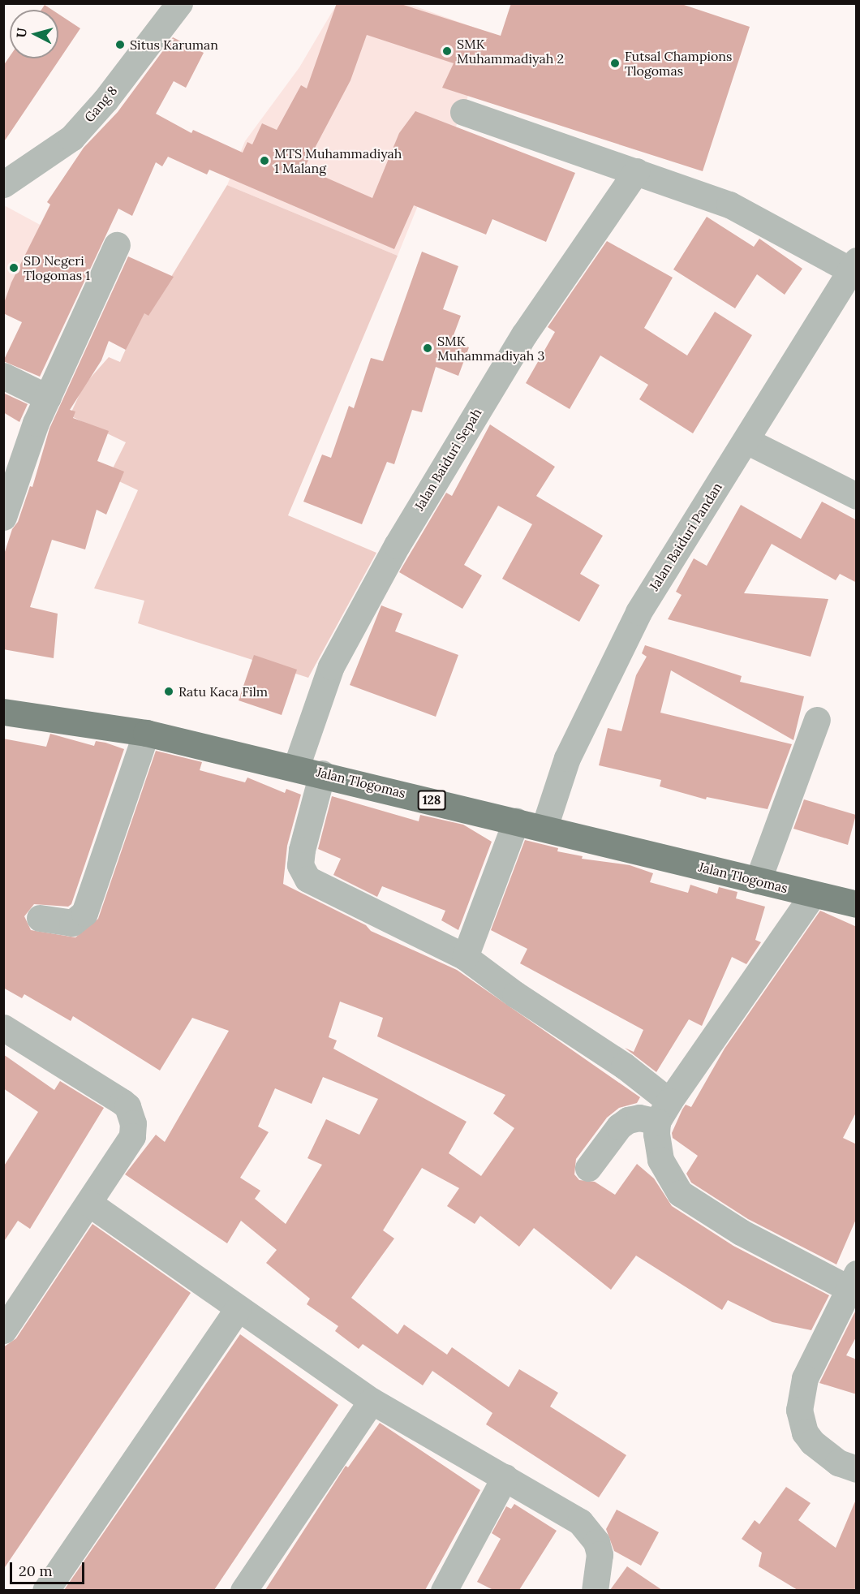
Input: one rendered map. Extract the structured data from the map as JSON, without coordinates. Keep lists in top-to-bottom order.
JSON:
{
  "streets": {
    "main road": ["Jalan Tlogomas", "128"],
    "street": ["Gang 8", "Jalan Baiduri Sepah", "Jalan Baiduri Pandan"]
  },
  "crossings": [
    ["Jalan Baiduri Sepah", "Jalan Tlogomas"],
    ["Jalan Baiduri Pandan", "Jalan Tlogomas"]
  ],
  "places": [
    "Situs Karuman",
    "SMK Muhammadiyah 2",
    "Futsal Champions Tlogomas",
    "MTS Muhammadiyah 1 Malang",
    "SD Negeri Tlogomas 1",
    "SMK Muhammadiyah 3",
    "Ratu Kaca Film"
  ],
  "scale_bar": "20 m",
  "north": "left"
}
